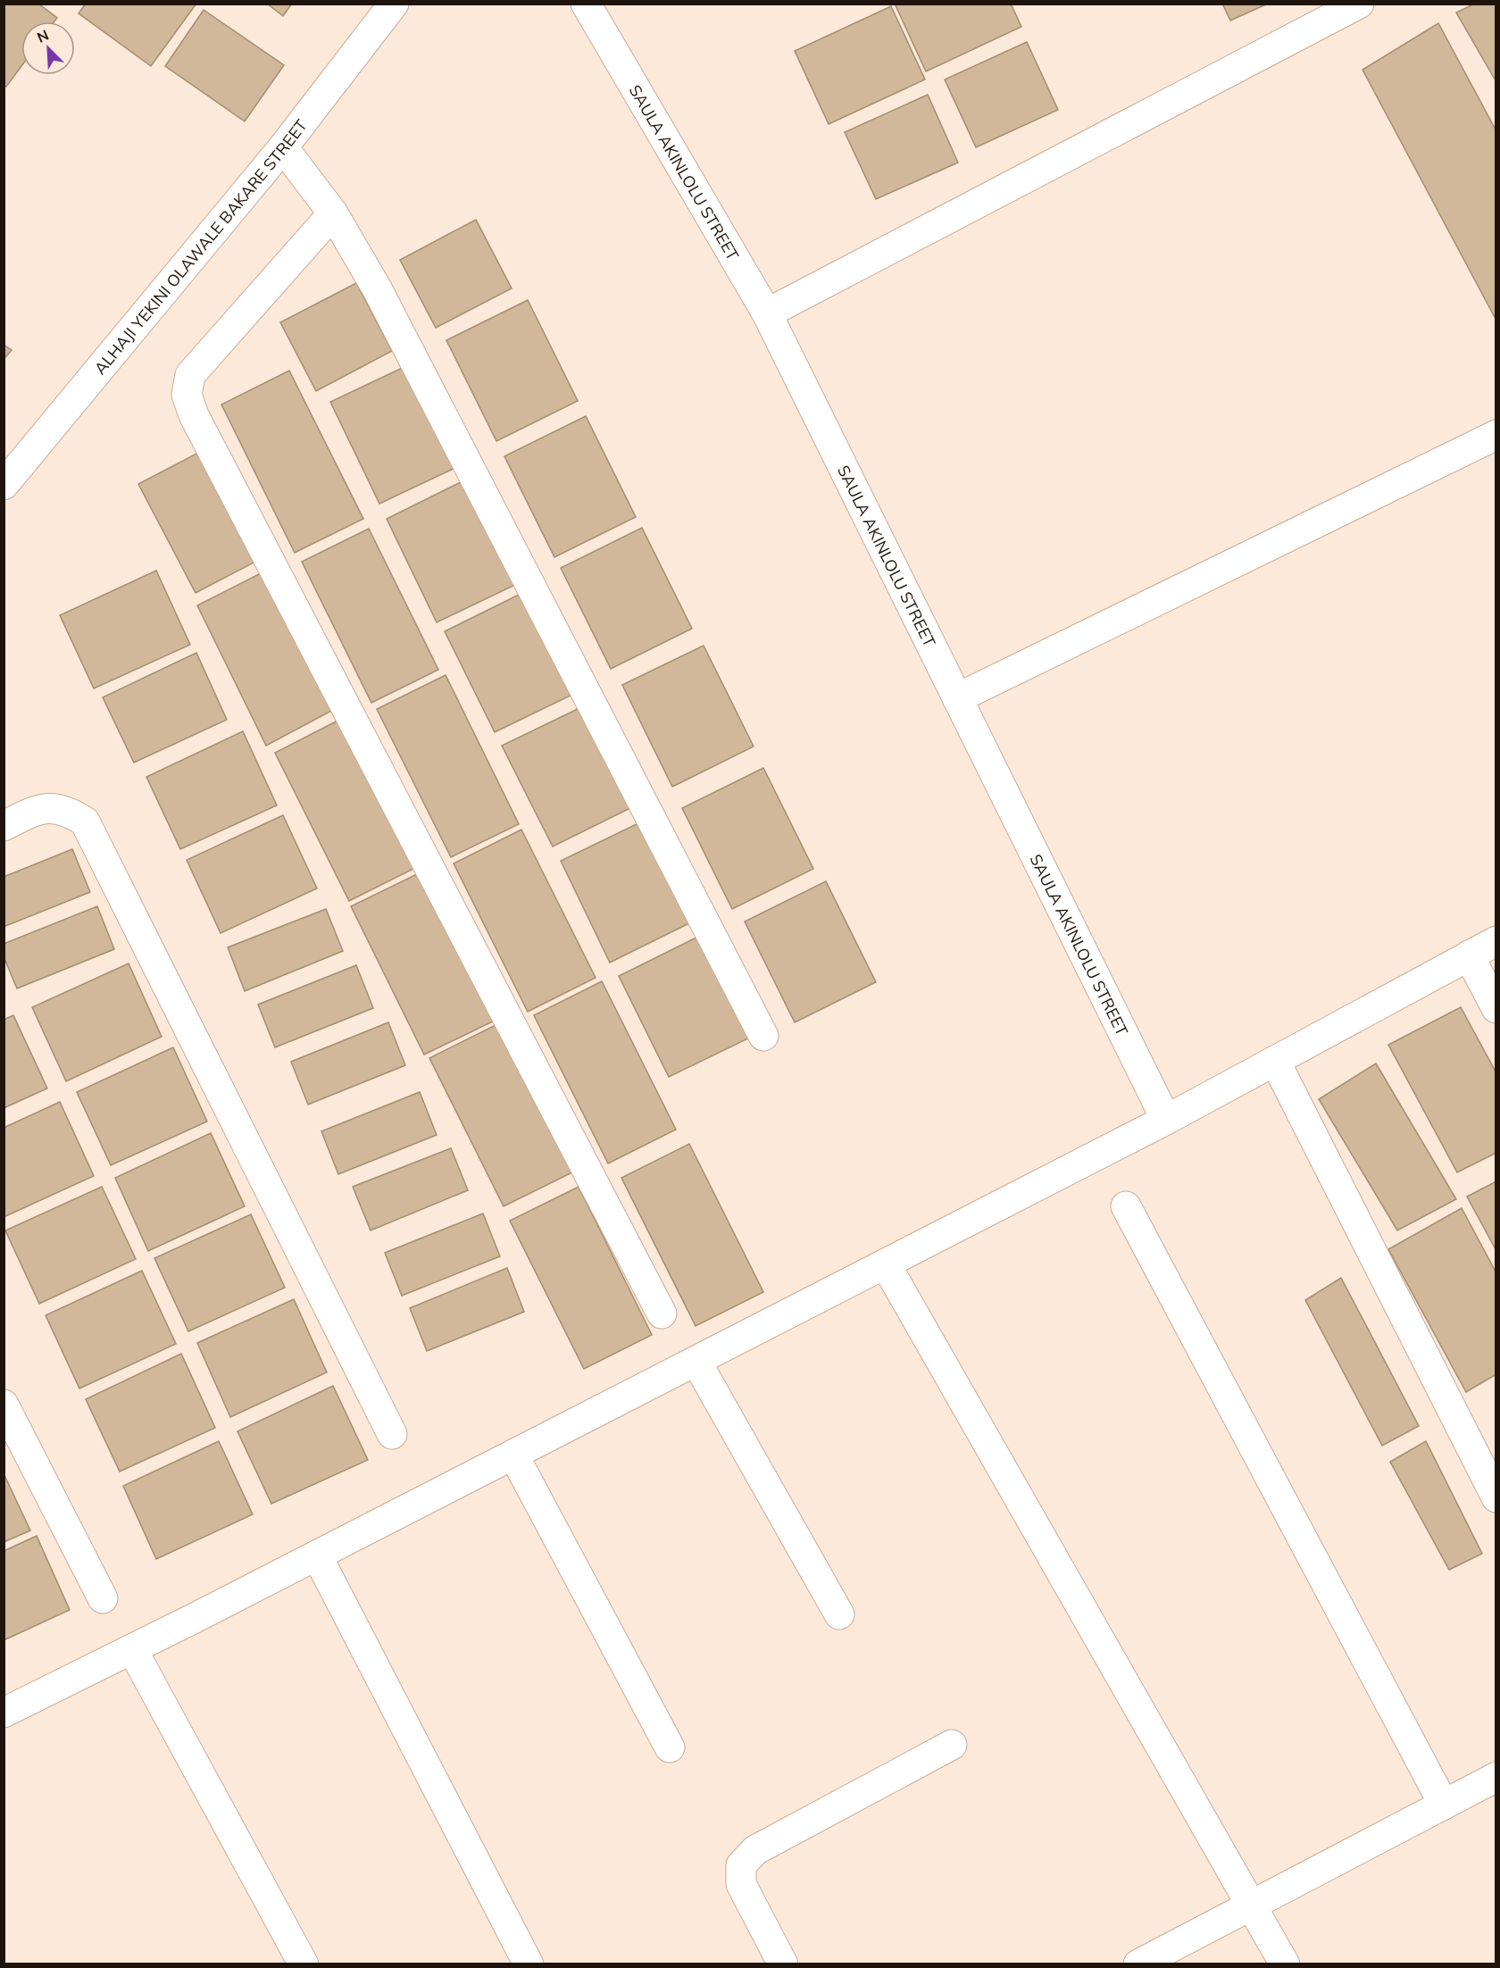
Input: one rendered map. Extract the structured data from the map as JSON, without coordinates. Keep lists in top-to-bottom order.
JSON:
{
  "streets": {
    "street": ["SAULA AKINLOLU STREET", "ALHAJI YEKINI OLAWALE BAKARE STREET"]
  },
  "north": "top left"
}
